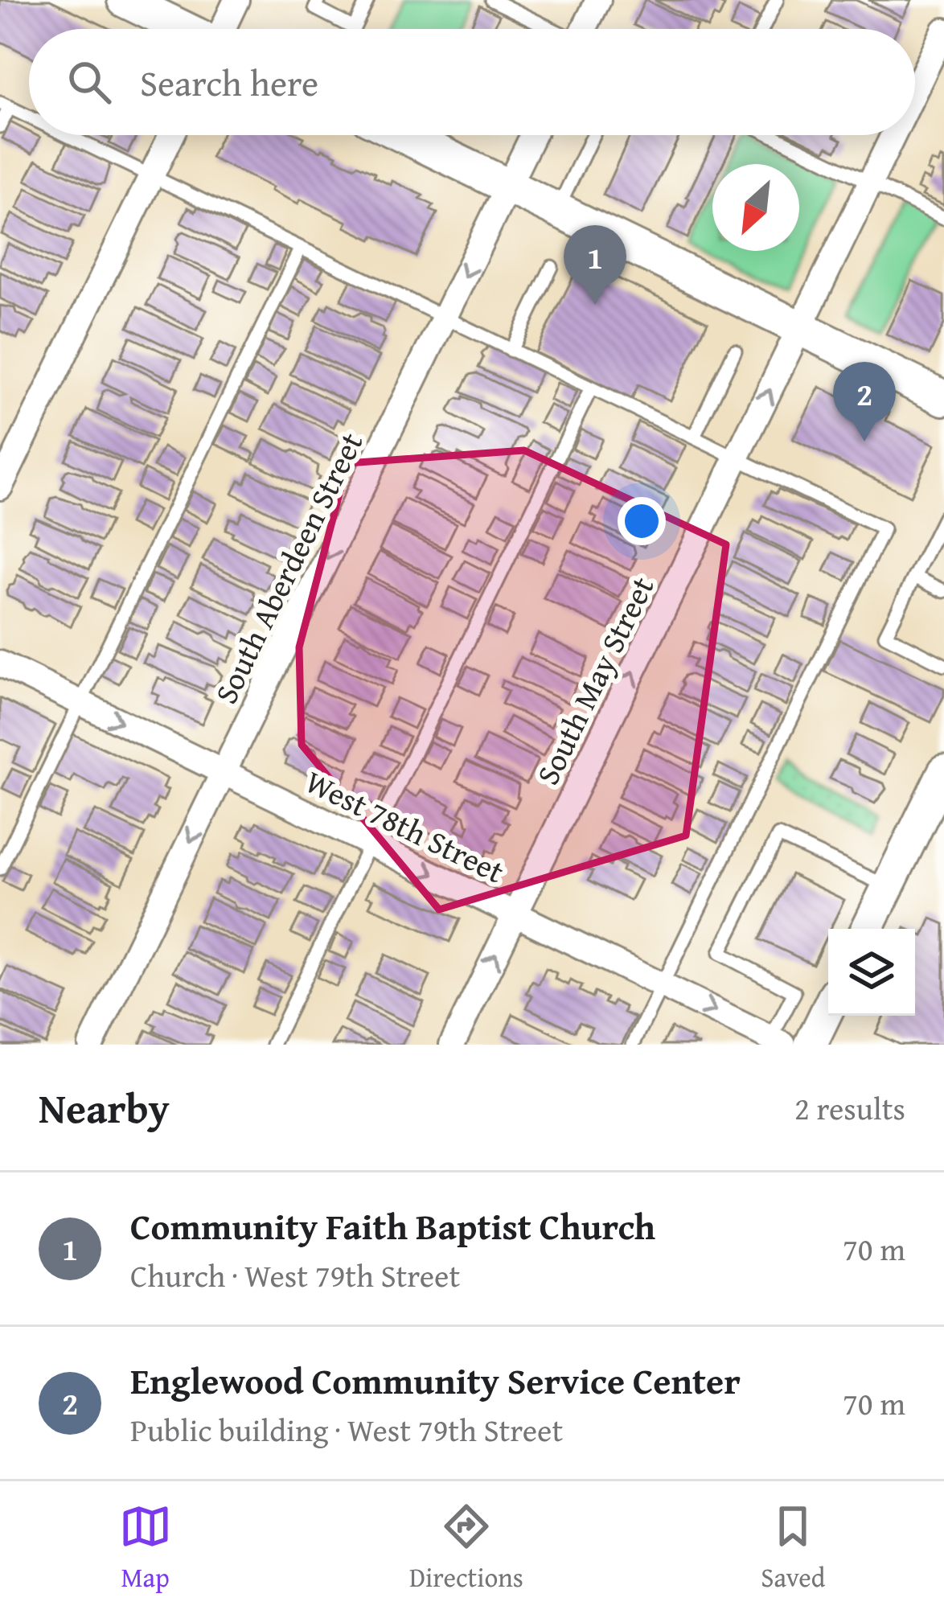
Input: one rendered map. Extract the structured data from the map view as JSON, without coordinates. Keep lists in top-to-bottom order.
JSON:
{
  "streets": {
    "street": ["South Aberdeen Street", "South May Street", "West 78th Street"]
  },
  "crossings": [
    ["South Aberdeen Street", "West 78th Street"],
    ["South May Street", "West 78th Street"]
  ],
  "one_way": ["South Aberdeen Street", "South May Street", "West 78th Street"],
  "north": "bottom left",
  "page": {
    "search": "Search here",
    "pins": ["1", "2"],
    "heading": ["Nearby", "2 results"],
    "list": [
      {
        "mark": "1",
        "name": "Community Faith Baptist Church",
        "note": "Church · West 79th Street",
        "value": "70 m"
      },
      {
        "mark": "2",
        "name": "Englewood Community Service Center",
        "note": "Public building · West 79th Street",
        "value": "70 m"
      }
    ],
    "nav": ["Map", "Directions", "Saved"]
  }
}
